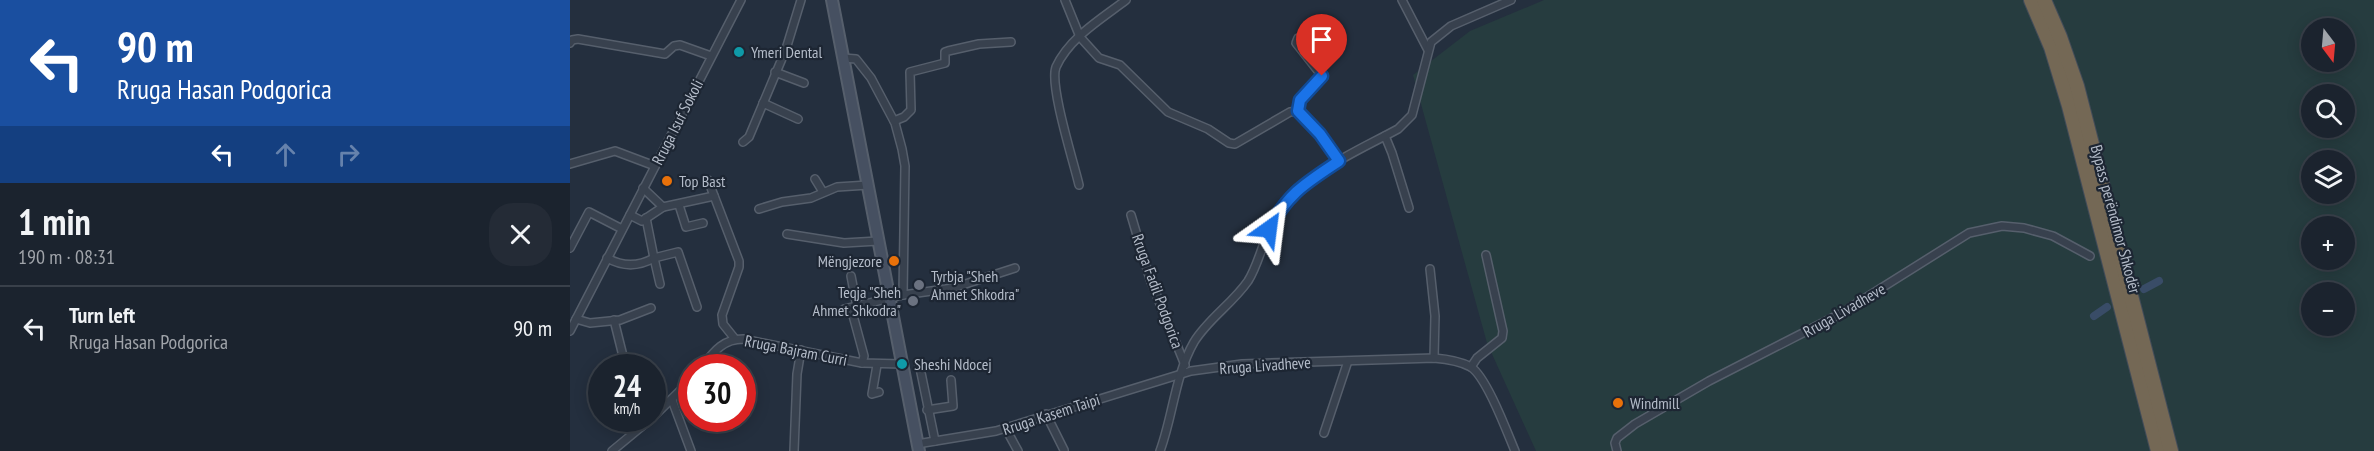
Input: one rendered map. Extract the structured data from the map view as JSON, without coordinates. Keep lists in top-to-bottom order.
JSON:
{
  "streets": {
    "highway": ["Bypass perëndimor Shkodër"],
    "street": [
      "Rruga Isuf Sokoli",
      "Rruga Fadil Podgorica",
      "Rruga Livadheve",
      "Rruga Bajram Curri",
      "Rruga Kasem Taipi"
    ]
  },
  "crossings": [
    ["Rruga Fadil Podgorica", "Rruga Livadheve"],
    ["Rruga Fadil Podgorica", "Rruga Kasem Taipi"],
    ["Rruga Livadheve", "Rruga Kasem Taipi"]
  ],
  "places": [
    "Ymeri Dental",
    "Top Bast",
    "Mëngjezore",
    "Tyrbja \"Sheh Ahmet Shkodra\"",
    "Teqja \"Sheh Ahmet Shkodra\"",
    "Sheshi Ndocej",
    "Windmill"
  ],
  "north": "bottom",
  "page": {
    "turn": ["90 m", "Rruga Hasan Podgorica"],
    "map_buttons": ["+", "−"],
    "heading": ["1 min", "190 m · 08:31"],
    "list": [
      {
        "name": "Turn left",
        "note": "Rruga Hasan Podgorica",
        "value": "90 m"
      }
    ],
    "speed": "24 km/h",
    "limit": "30"
  }
}
